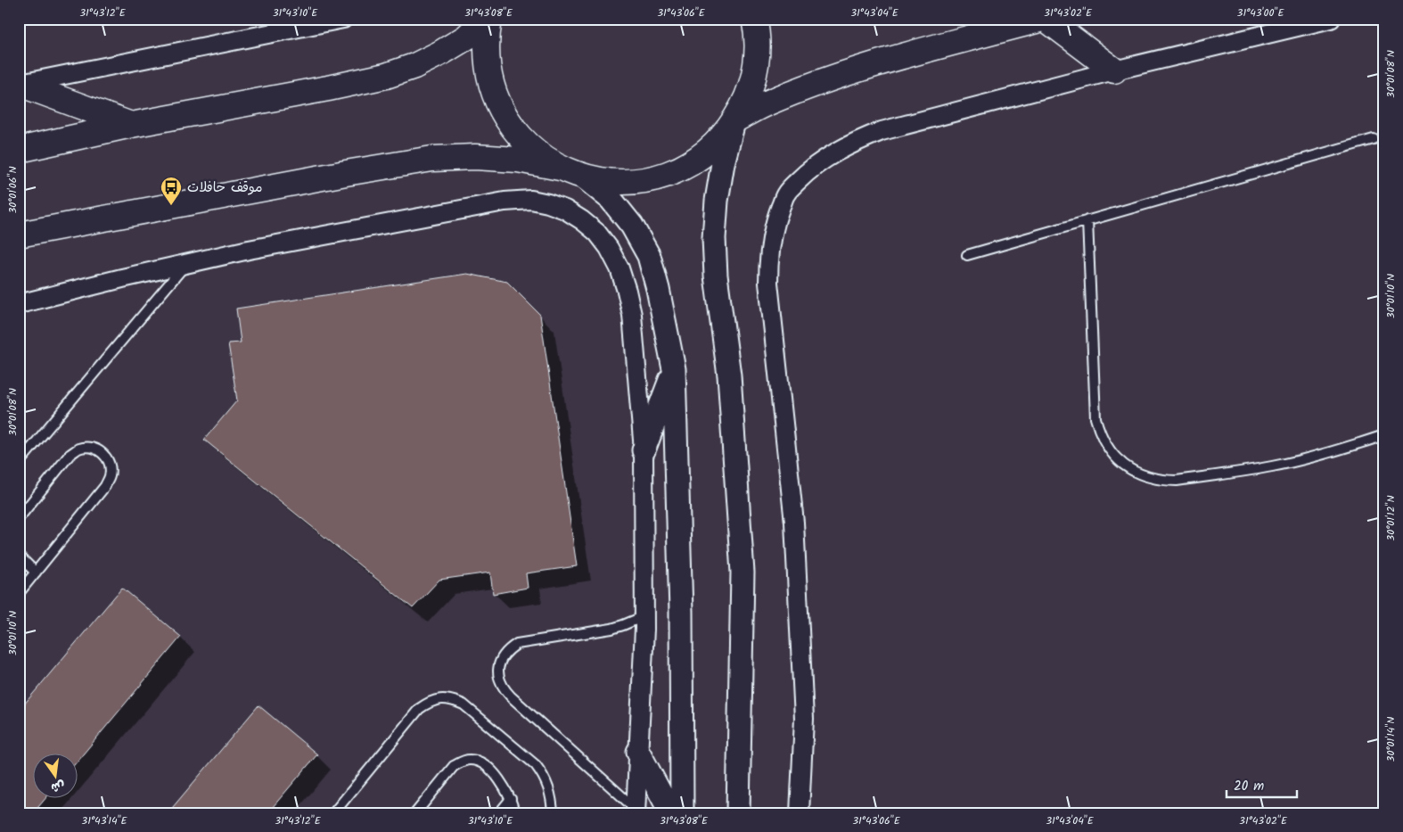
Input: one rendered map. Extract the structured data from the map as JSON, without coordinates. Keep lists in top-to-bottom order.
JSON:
{
  "places": {
    "bus stop": ["موقف حافلات"]
  },
  "scale_bar": "20 m",
  "north": "bottom",
  "coordinates": [
    "31°43'12\"E",
    "31°43'10\"E",
    "31°43'08\"E",
    "31°43'06\"E",
    "31°43'04\"E",
    "31°43'02\"E",
    "31°43'00\"E",
    "30°01'08\"N",
    "30°01'06\"N",
    "30°01'10\"N",
    "30°01'12\"N",
    "30°01'14\"N",
    "31°43'14\"E"
  ]
}
